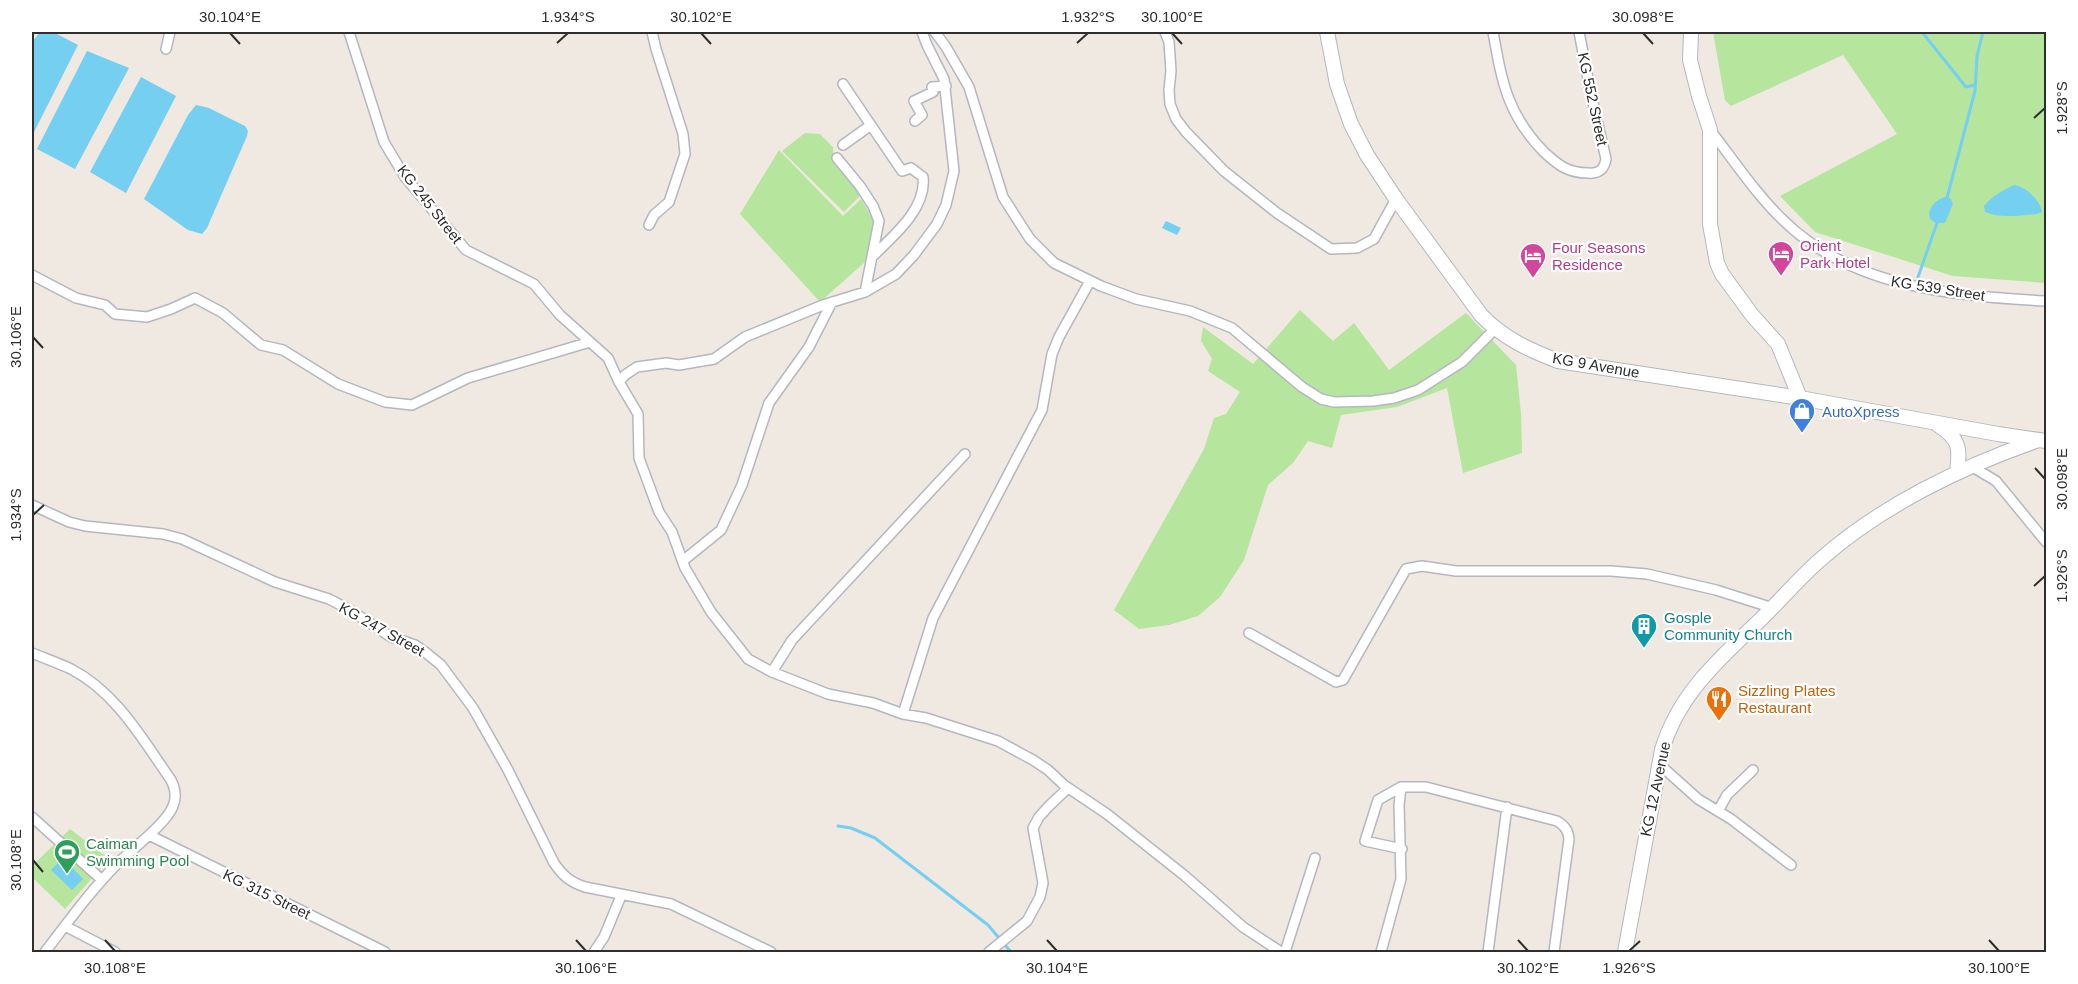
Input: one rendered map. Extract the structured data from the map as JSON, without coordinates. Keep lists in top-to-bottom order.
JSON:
{
  "streets": {
    "main road": ["KG 9 Avenue", "KG 12 Avenue"],
    "street": [
      "KG 552 Street",
      "KG 245 Street",
      "KG 539 Street",
      "KG 247 Street",
      "KG 315 Street"
    ]
  },
  "crossings": [
    ["KG 9 Avenue", "KG 12 Avenue"]
  ],
  "places": {
    "hotel": ["Orient Park Hotel", "Four Seasons Residence"],
    "shop": ["AutoXpress"],
    "building": ["Gosple Community Church"],
    "restaurant": ["Sizzling Plates Restaurant"],
    "sports": ["Caiman Swimming Pool"]
  },
  "coordinates": [
    "30.104°E",
    "1.934°S",
    "30.102°E",
    "1.932°S",
    "30.100°E",
    "30.098°E",
    "1.928°S",
    "30.106°E",
    "1.926°S",
    "30.108°E"
  ]
}
